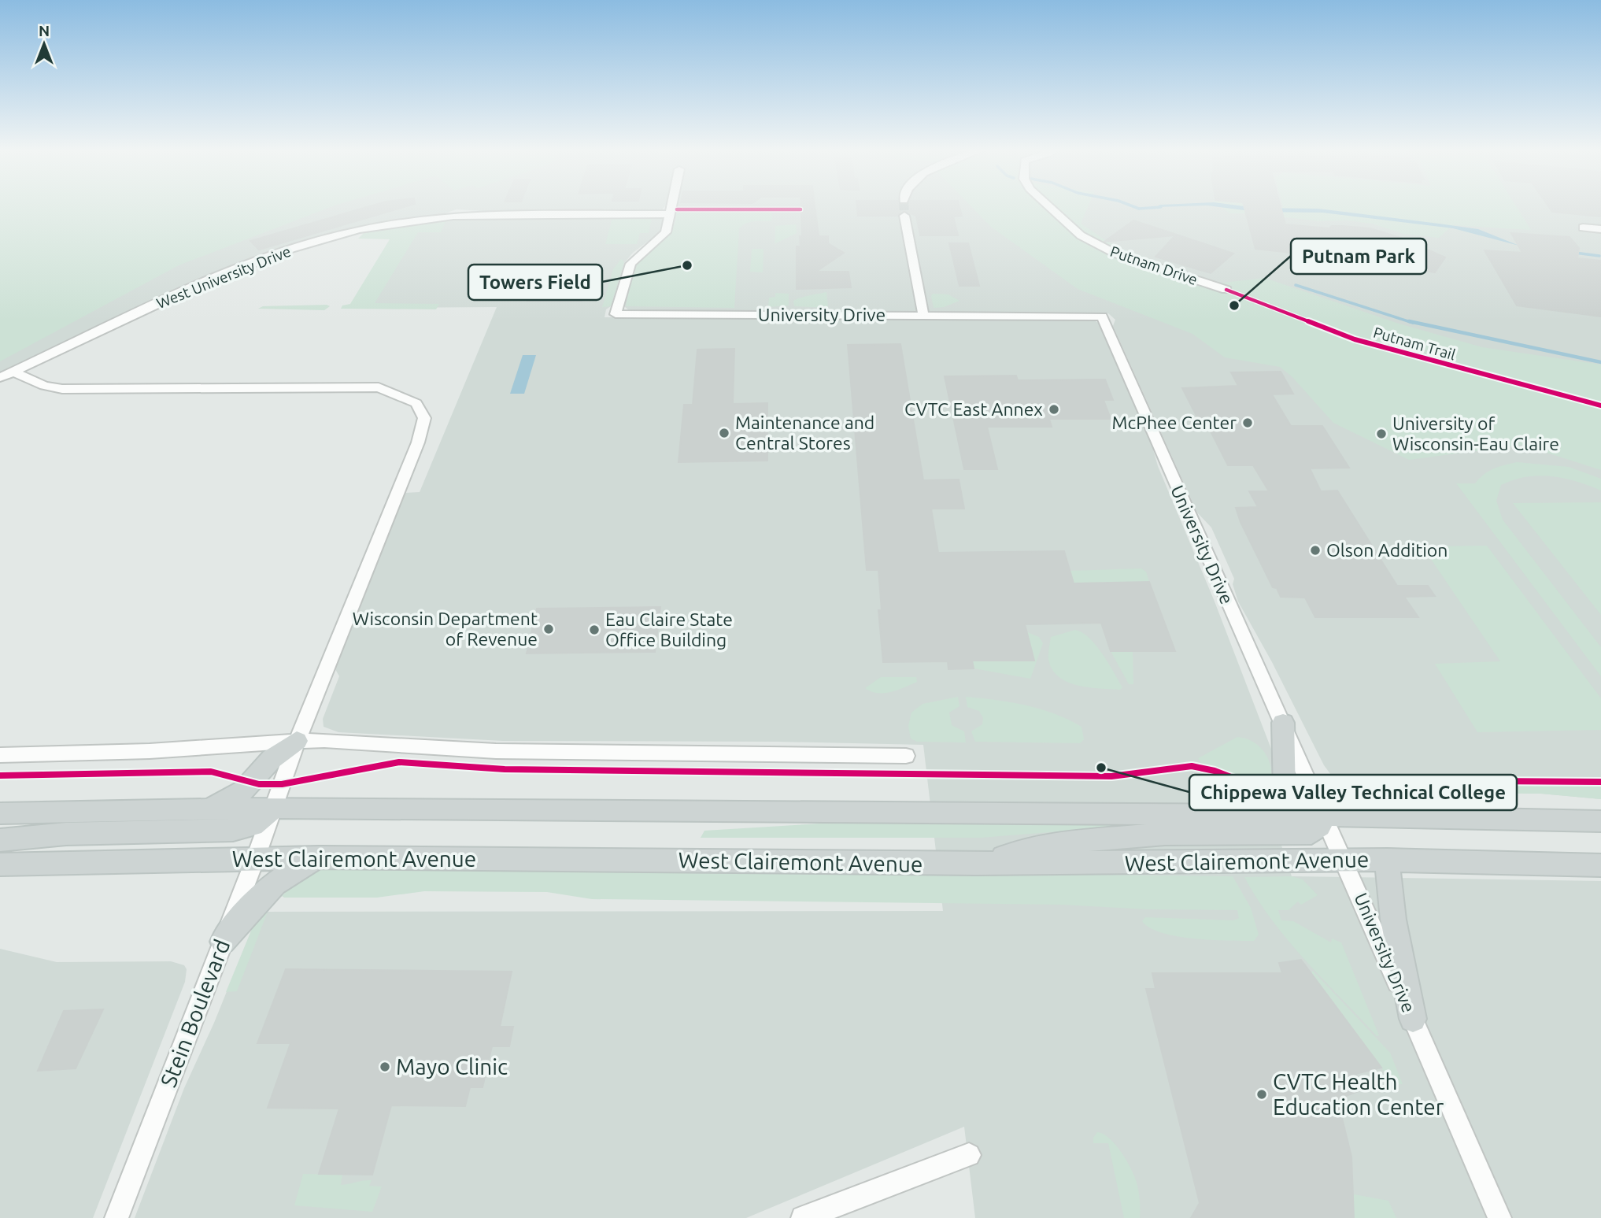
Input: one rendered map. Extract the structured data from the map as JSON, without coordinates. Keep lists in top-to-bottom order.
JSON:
{
  "streets": {
    "main road": ["West Clairemont Avenue"],
    "street": [
      "Putnam Drive",
      "West University Drive",
      "University Drive",
      "Stein Boulevard"
    ],
    "cycle path": ["Putnam Trail"]
  },
  "crossings": [
    ["West University Drive", "University Drive"],
    ["West University Drive", "Stein Boulevard"],
    ["University Drive", "West Clairemont Avenue"],
    ["West Clairemont Avenue", "Stein Boulevard"]
  ],
  "places": [
    "Towers Field",
    "Putnam Park",
    "CVTC East Annex",
    "McPhee Center",
    "Maintenance and Central Stores",
    "University of Wisconsin-Eau Claire",
    "Olson Addition",
    "Wisconsin Department of Revenue",
    "Eau Claire State Office Building",
    "Chippewa Valley Technical College",
    "Mayo Clinic",
    "CVTC Health Education Center"
  ],
  "north": "top"
}
